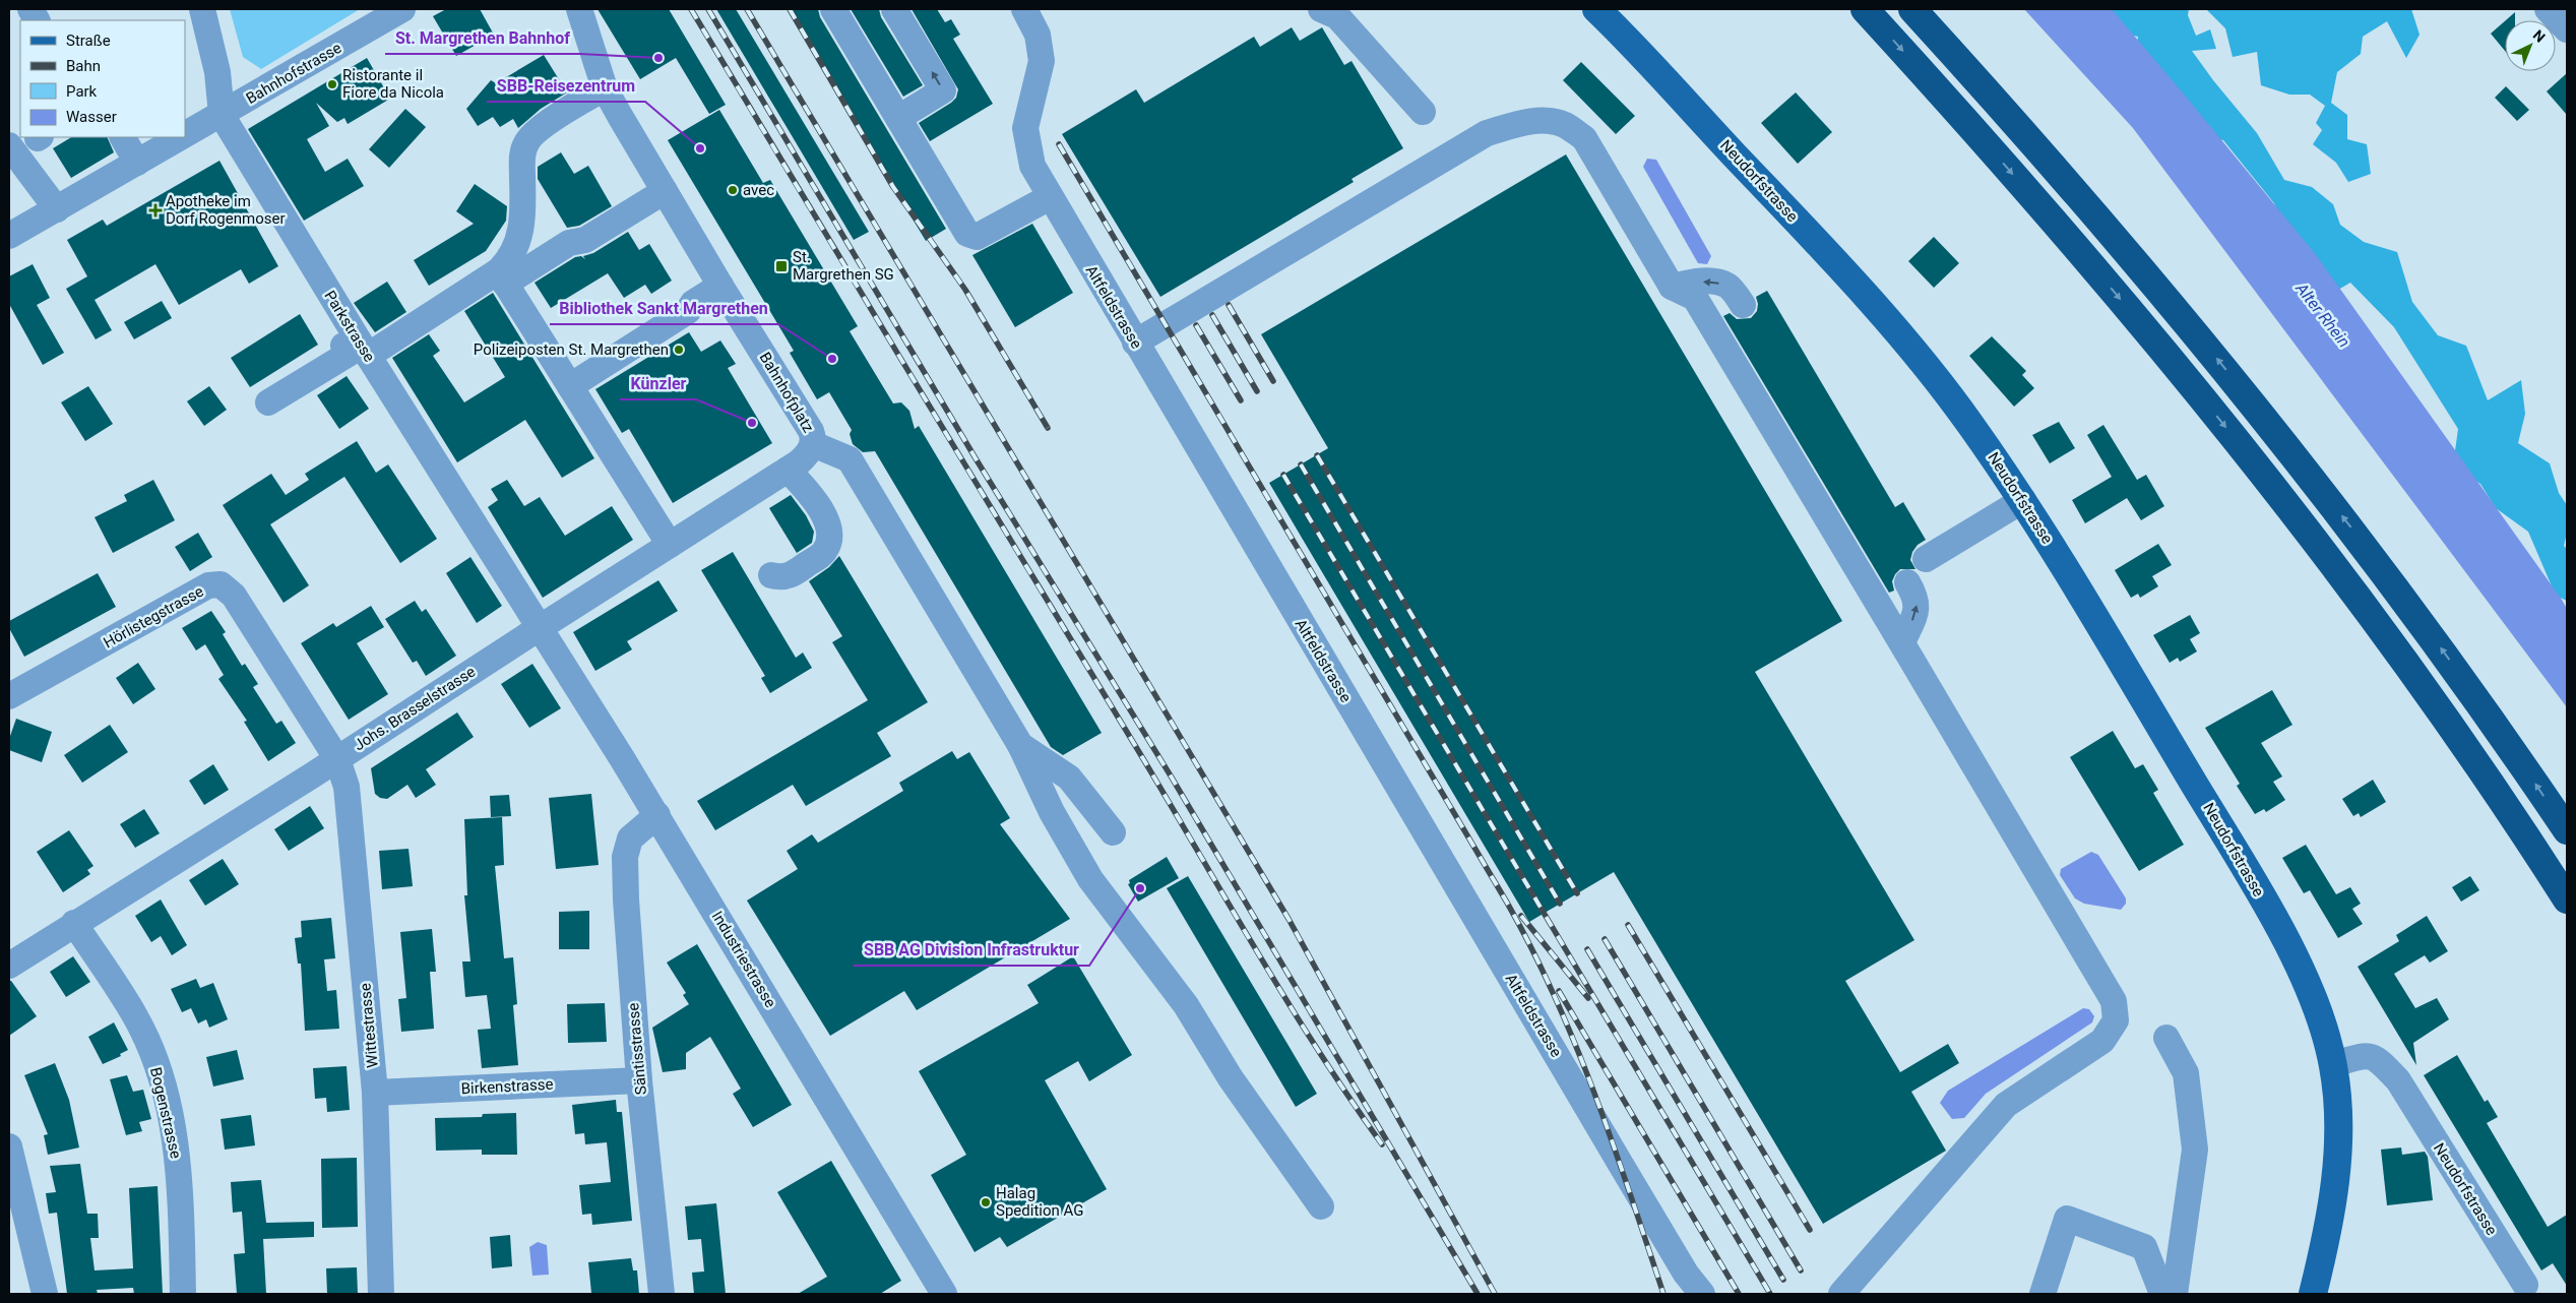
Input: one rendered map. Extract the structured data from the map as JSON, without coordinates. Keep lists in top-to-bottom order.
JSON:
{
  "streets": {
    "main road": ["Neudorfstrasse"],
    "street": [
      "Bahnhofstrasse",
      "Altfeldstrasse",
      "Parkstrasse",
      "Bahnhofplatz",
      "Hörlistegstrasse",
      "Johs. Brasselstrasse",
      "Industriestrasse",
      "Wittestrasse",
      "Säntisstrasse",
      "Birkenstrasse",
      "Bogenstrasse"
    ]
  },
  "crossings": [
    ["Bahnhofstrasse", "Parkstrasse"],
    ["Parkstrasse", "Johs. Brasselstrasse"],
    ["Parkstrasse", "Industriestrasse"],
    ["Bahnhofplatz", "Johs. Brasselstrasse"],
    ["Hörlistegstrasse", "Johs. Brasselstrasse"],
    ["Hörlistegstrasse", "Wittestrasse"],
    ["Johs. Brasselstrasse", "Industriestrasse"],
    ["Johs. Brasselstrasse", "Wittestrasse"],
    ["Johs. Brasselstrasse", "Bogenstrasse"],
    ["Industriestrasse", "Säntisstrasse"],
    ["Wittestrasse", "Birkenstrasse"],
    ["Säntisstrasse", "Birkenstrasse"]
  ],
  "water": ["Alter Rhein"],
  "places": {
    "other": [
      "St. Margrethen Bahnhof",
      "Ristorante il Fiore da Nicola",
      "SBB-Reisezentrum",
      "avec",
      "Polizeiposten St. Margrethen",
      "Bibliothek Sankt Margrethen",
      "Künzler",
      "SBB AG Division Infrastruktur",
      "Halag Spedition AG"
    ],
    "health": ["Apotheke im Dorf Rogenmoser"],
    "transit": ["St. Margrethen SG"]
  },
  "legend": [
    "Straße",
    "Bahn",
    "Park",
    "Wasser"
  ],
  "north": "top right"
}
